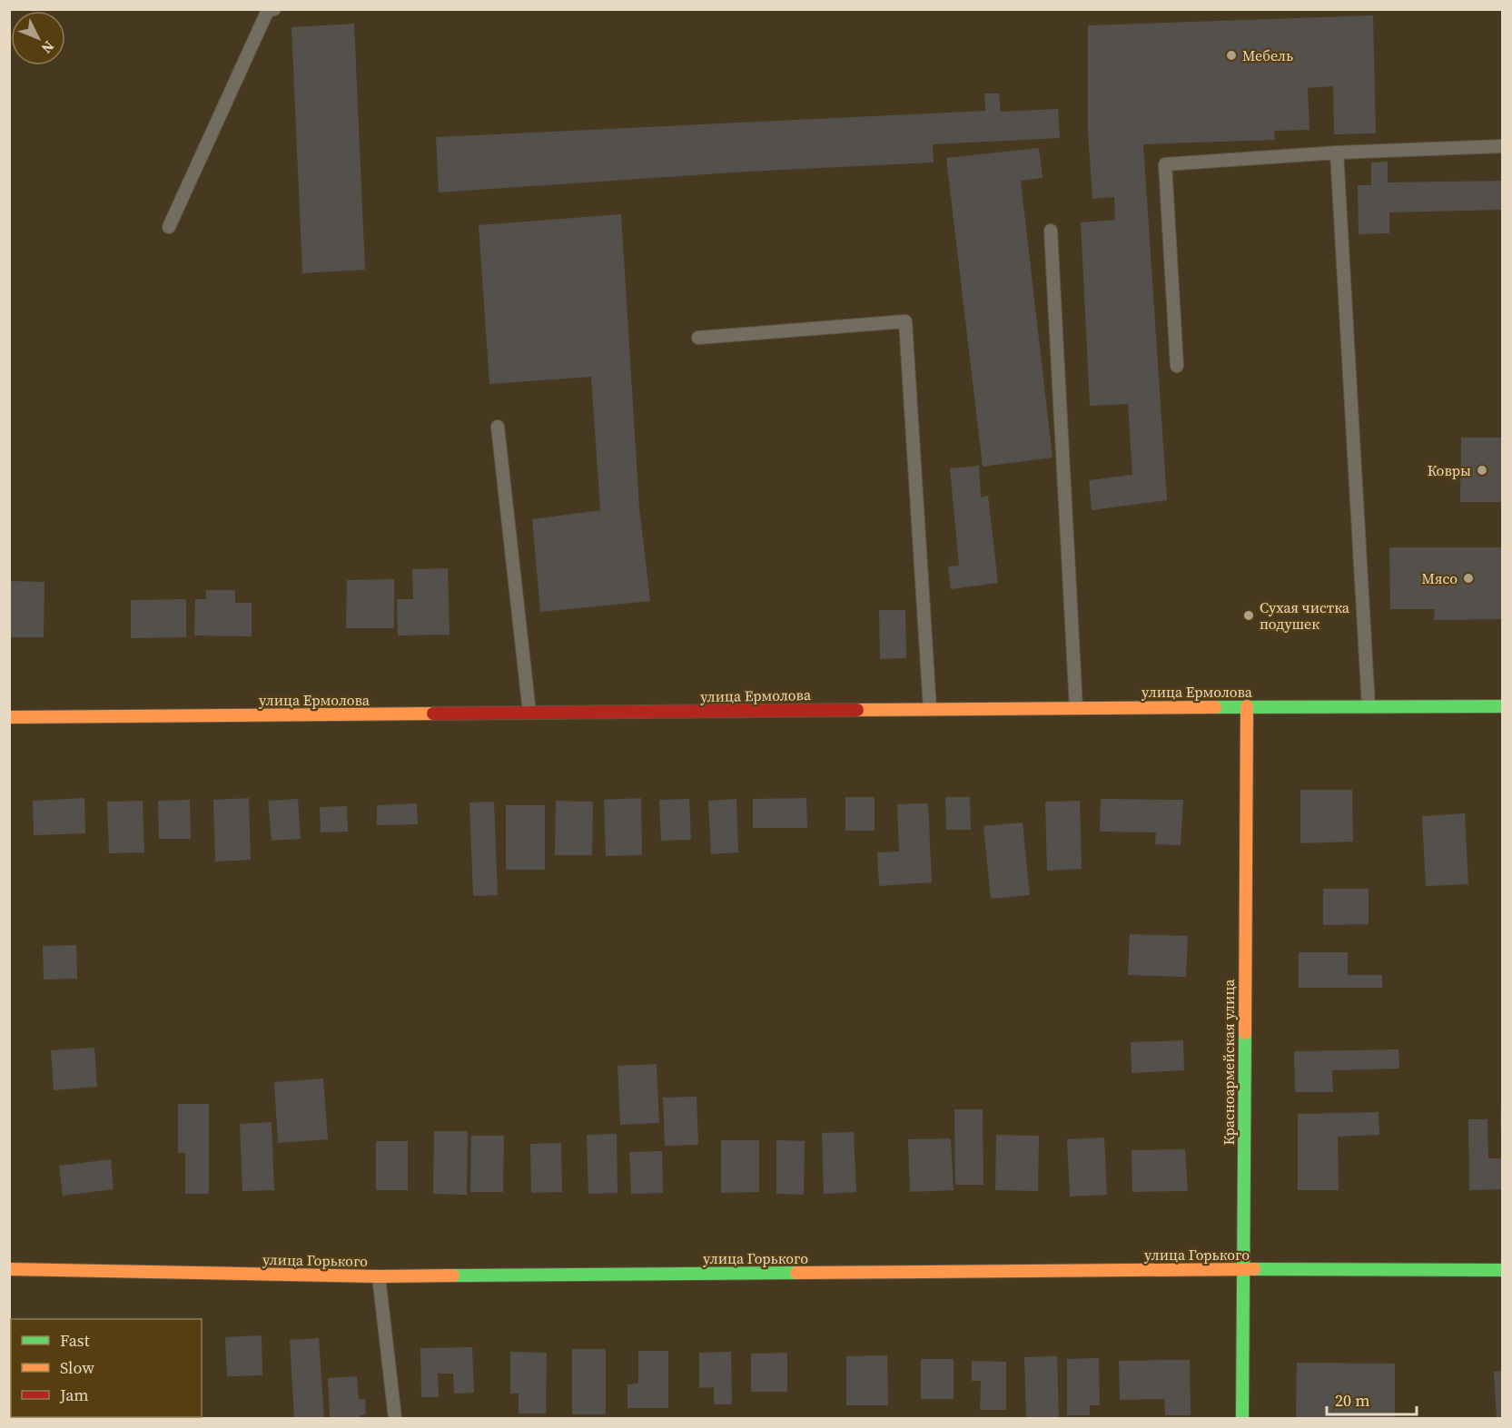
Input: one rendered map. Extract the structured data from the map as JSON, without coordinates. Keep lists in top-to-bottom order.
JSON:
{
  "streets": {
    "street": ["улица Ермолова", "Красноармейская улица", "улица Горького"]
  },
  "crossings": [
    ["улица Ермолова", "Красноармейская улица"],
    ["Красноармейская улица", "улица Горького"]
  ],
  "places": [
    "Мебель",
    "Ковры",
    "Мясо",
    "Сухая чистка подушек"
  ],
  "legend": ["Fast", "Slow", "Jam"],
  "scale_bar": "20 m",
  "north": "bottom right"
}
